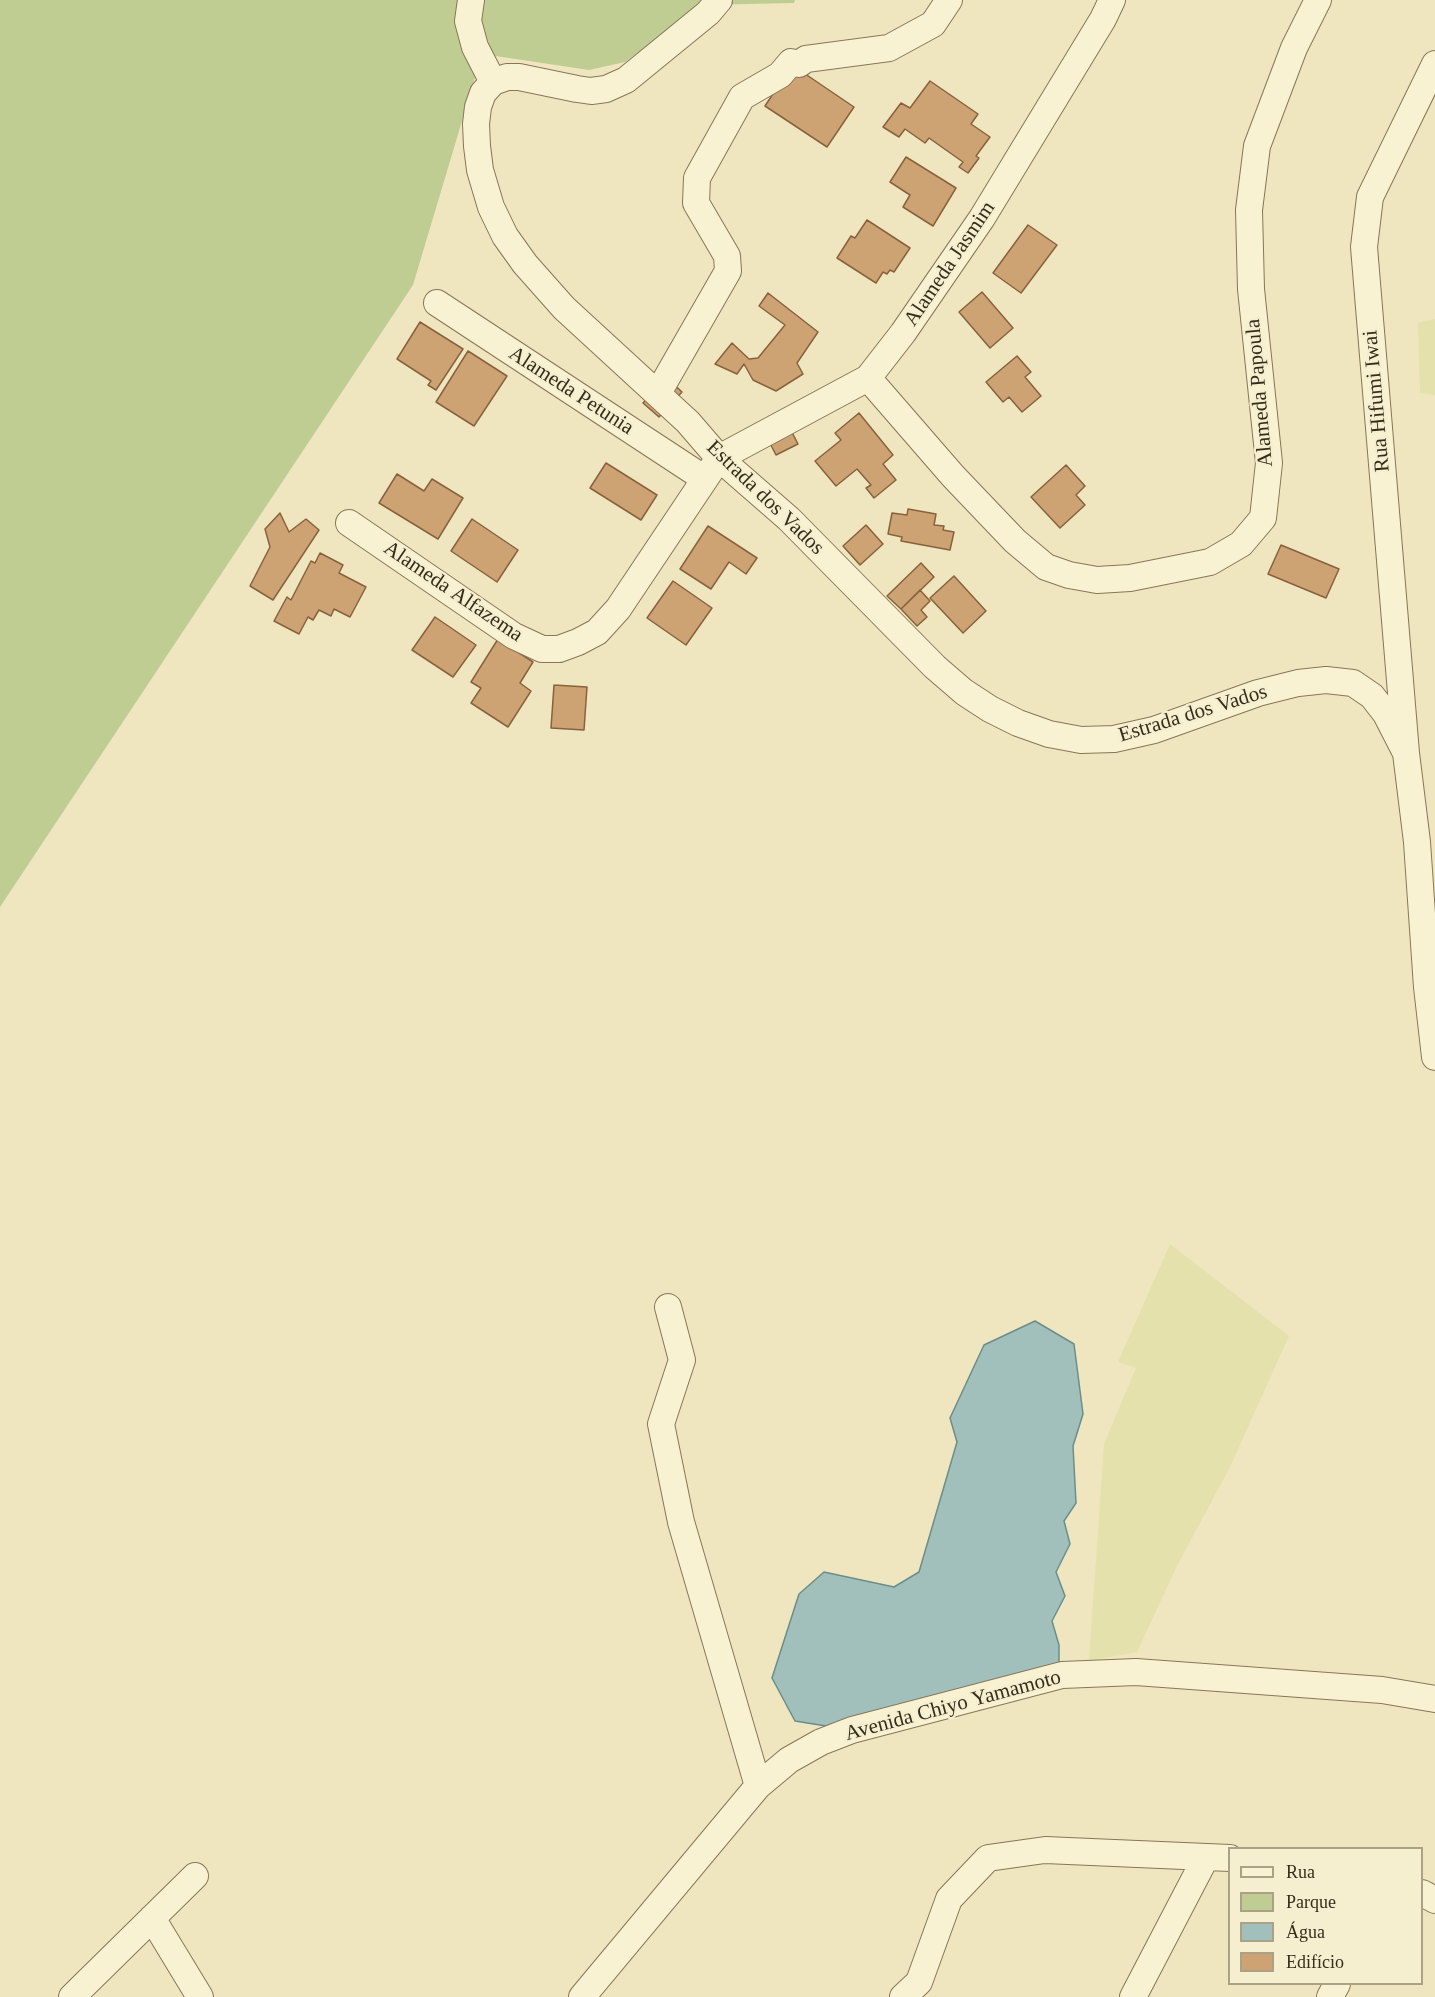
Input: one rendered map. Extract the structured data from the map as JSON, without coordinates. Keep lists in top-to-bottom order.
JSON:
{
  "streets": {
    "street": [
      "Alameda Jasmim",
      "Alameda Petunia",
      "Alameda Papoula",
      "Rua Hifumi Iwai",
      "Estrada dos Vados",
      "Alameda Alfazema",
      "Avenida Chiyo Yamamoto"
    ]
  },
  "crossings": [
    ["Alameda Jasmim", "Alameda Petunia"],
    ["Alameda Jasmim", "Alameda Papoula"],
    ["Alameda Jasmim", "Estrada dos Vados"],
    ["Alameda Jasmim", "Alameda Alfazema"],
    ["Alameda Petunia", "Estrada dos Vados"],
    ["Alameda Petunia", "Alameda Alfazema"],
    ["Rua Hifumi Iwai", "Estrada dos Vados"],
    ["Estrada dos Vados", "Alameda Alfazema"]
  ],
  "legend": [
    "Rua",
    "Parque",
    "Água",
    "Edifício"
  ]
}
